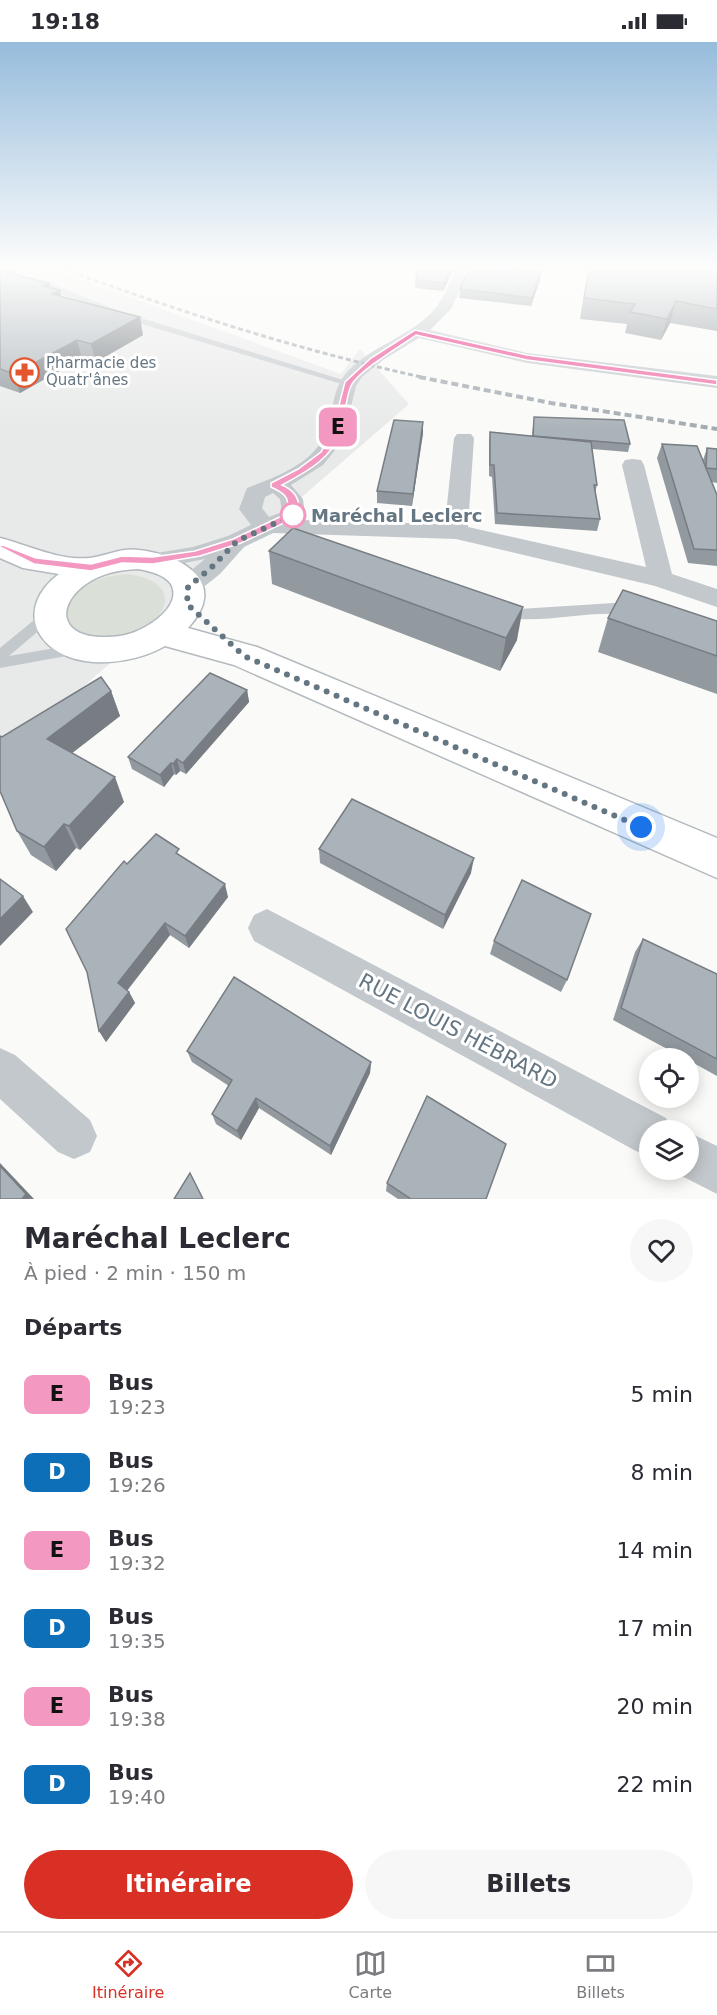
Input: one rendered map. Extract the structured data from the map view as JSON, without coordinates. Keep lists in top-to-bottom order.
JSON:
{
  "streets": {
    "street": ["RUE LOUIS HÉBRARD"]
  },
  "places": {
    "pharmacy": ["Pharmacie des Quatr'ânes"],
    "other": ["Maréchal Leclerc"]
  },
  "lines": ["bus line E"],
  "page": {
    "status": "19:18",
    "on_map": "E",
    "heading": [
      ["Maréchal Leclerc", "À pied · 2 min · 150 m"],
      "Départs"
    ],
    "list": [
      {
        "mark": "E",
        "name": "Bus",
        "note": "19:23",
        "value": "5 min"
      },
      {
        "mark": "D",
        "name": "Bus",
        "note": "19:26",
        "value": "8 min"
      },
      {
        "mark": "E",
        "name": "Bus",
        "note": "19:32",
        "value": "14 min"
      },
      {
        "mark": "D",
        "name": "Bus",
        "note": "19:35",
        "value": "17 min"
      },
      {
        "mark": "E",
        "name": "Bus",
        "note": "19:38",
        "value": "20 min"
      },
      {
        "mark": "D",
        "name": "Bus",
        "note": "19:40",
        "value": "22 min"
      }
    ],
    "buttons": ["Itinéraire", "Billets"],
    "tabs": ["Itinéraire", "Carte", "Billets"]
  }
}
